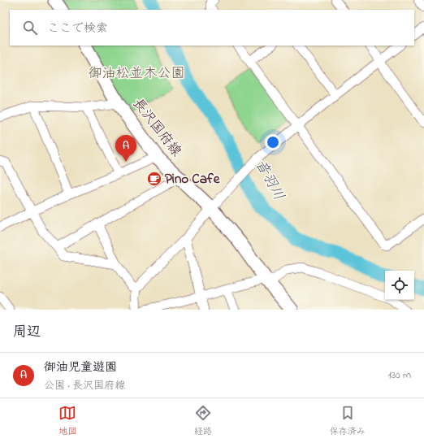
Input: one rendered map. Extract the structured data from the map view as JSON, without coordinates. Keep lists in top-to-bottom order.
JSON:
{
  "streets": {
    "main road": ["長沢国府線"]
  },
  "water": ["音羽川"],
  "parks": ["御油松並木公園"],
  "places": {
    "cafe": ["Pino Cafe"]
  },
  "page": {
    "search": "ここで検索",
    "pins": "A",
    "heading": "周辺",
    "list": [
      {
        "mark": "A",
        "name": "御油児童遊園",
        "note": "公園 · 長沢国府線",
        "value": "130 m"
      }
    ],
    "nav": ["地図", "経路", "保存済み"]
  }
}
